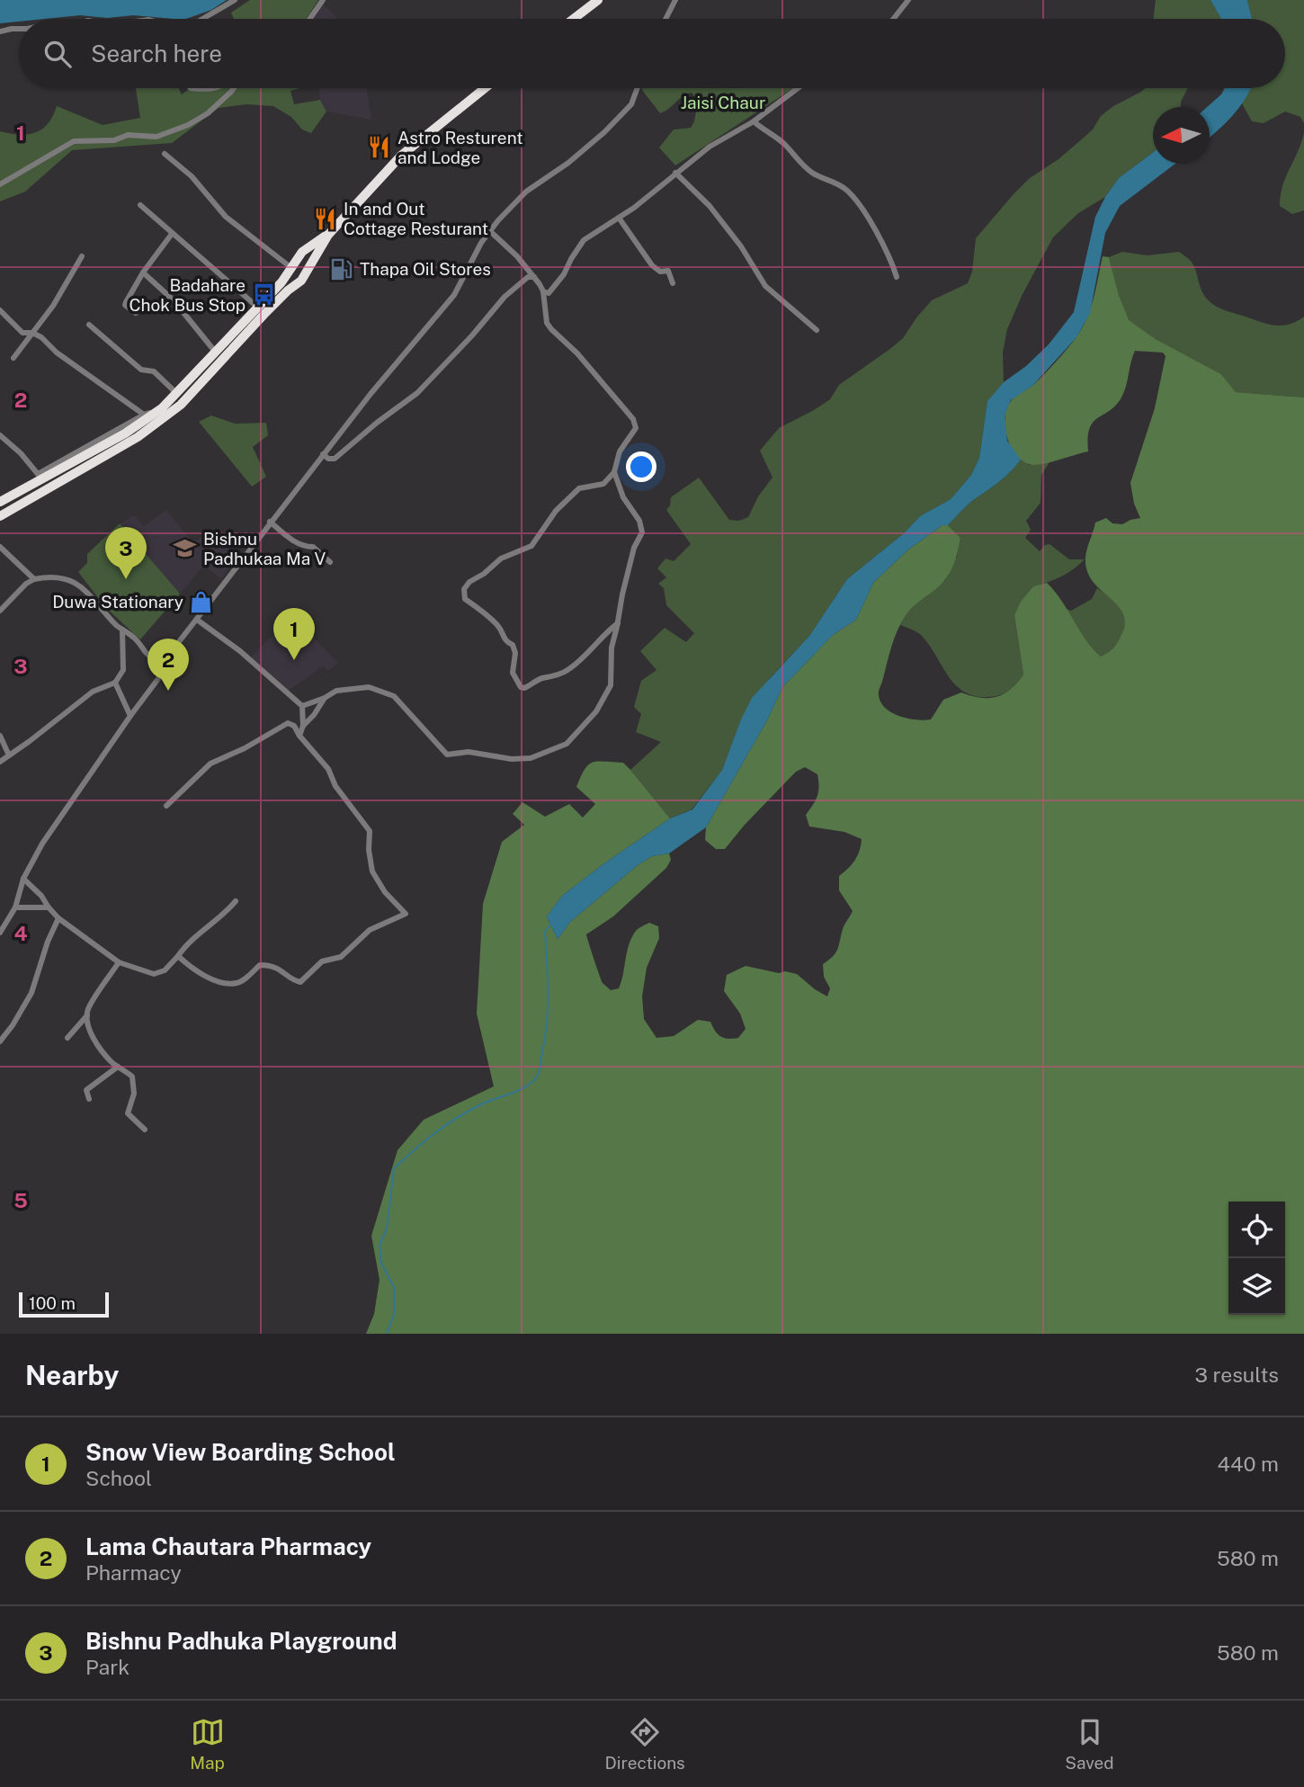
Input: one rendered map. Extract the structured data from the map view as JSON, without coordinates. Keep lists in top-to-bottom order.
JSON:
{
  "parks": ["Jaisi Chaur"],
  "places": {
    "restaurant": ["Astro Resturent and Lodge", "In and Out Cottage Resturant"],
    "fuel station": ["Thapa Oil Stores"],
    "bus stop": ["Badahare Chok Bus Stop"],
    "school or university": ["Bishnu Padhukaa Ma V"],
    "shop": ["Duwa Stationary"]
  },
  "scale_bar": "100 m",
  "north": "left",
  "page": {
    "search": "Search here",
    "pins": ["3", "1", "2"],
    "scale": "100 m",
    "heading": ["Nearby", "3 results"],
    "list": [
      {
        "mark": "1",
        "name": "Snow View Boarding School",
        "note": "School",
        "value": "440 m"
      },
      {
        "mark": "2",
        "name": "Lama Chautara Pharmacy",
        "note": "Pharmacy",
        "value": "580 m"
      },
      {
        "mark": "3",
        "name": "Bishnu Padhuka Playground",
        "note": "Park",
        "value": "580 m"
      }
    ],
    "nav": ["Map", "Directions", "Saved"]
  },
  "grid": {
    "rows": [
      "1",
      "2",
      "3",
      "4",
      "5"
    ]
  }
}
